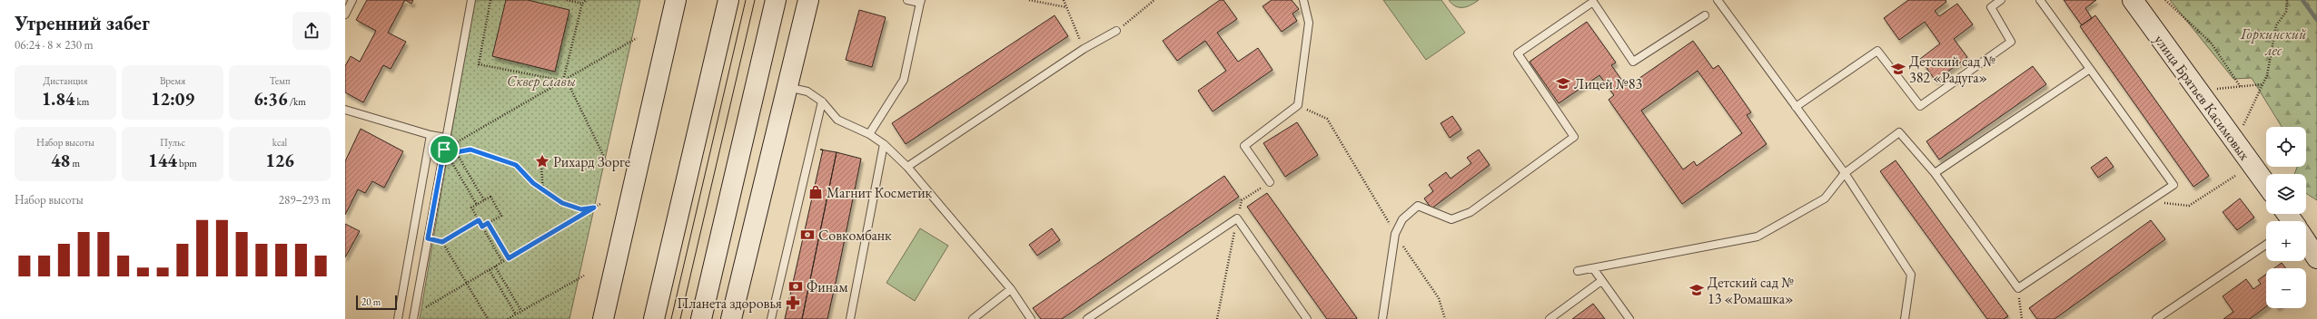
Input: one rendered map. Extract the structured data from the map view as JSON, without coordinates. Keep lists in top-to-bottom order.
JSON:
{
  "streets": {
    "main road": ["улица Братьев Касимовых"]
  },
  "parks": ["Горкинский лес", "Сквер славы"],
  "places": {
    "school or university": ["Детский сад № 382 «Радуга»", "Лицей №83", "Детский сад № 13 «Ромашка»"],
    "place": ["Рихард Зорге"],
    "shop": ["Магнит Косметик"],
    "bank": ["Совкомбанк", "Финам"],
    "pharmacy": ["Планета здоровья"]
  },
  "scale_bar": "20 m",
  "page": {
    "heading": ["Утренний забег", "06:24 · 8 × 230 m"],
    "stats": [
      ["Дистанция", "1.84 km"],
      ["Время", "12:09"],
      ["Темп", "6:36 /km"],
      ["Набор высоты", "48 m"],
      ["Пульс", "144 bpm"],
      ["kcal", "126"]
    ],
    "map_buttons": ["+", "−"],
    "chart": ["Набор высоты", "289–293 m"],
    "scale": "20 m"
  }
}
